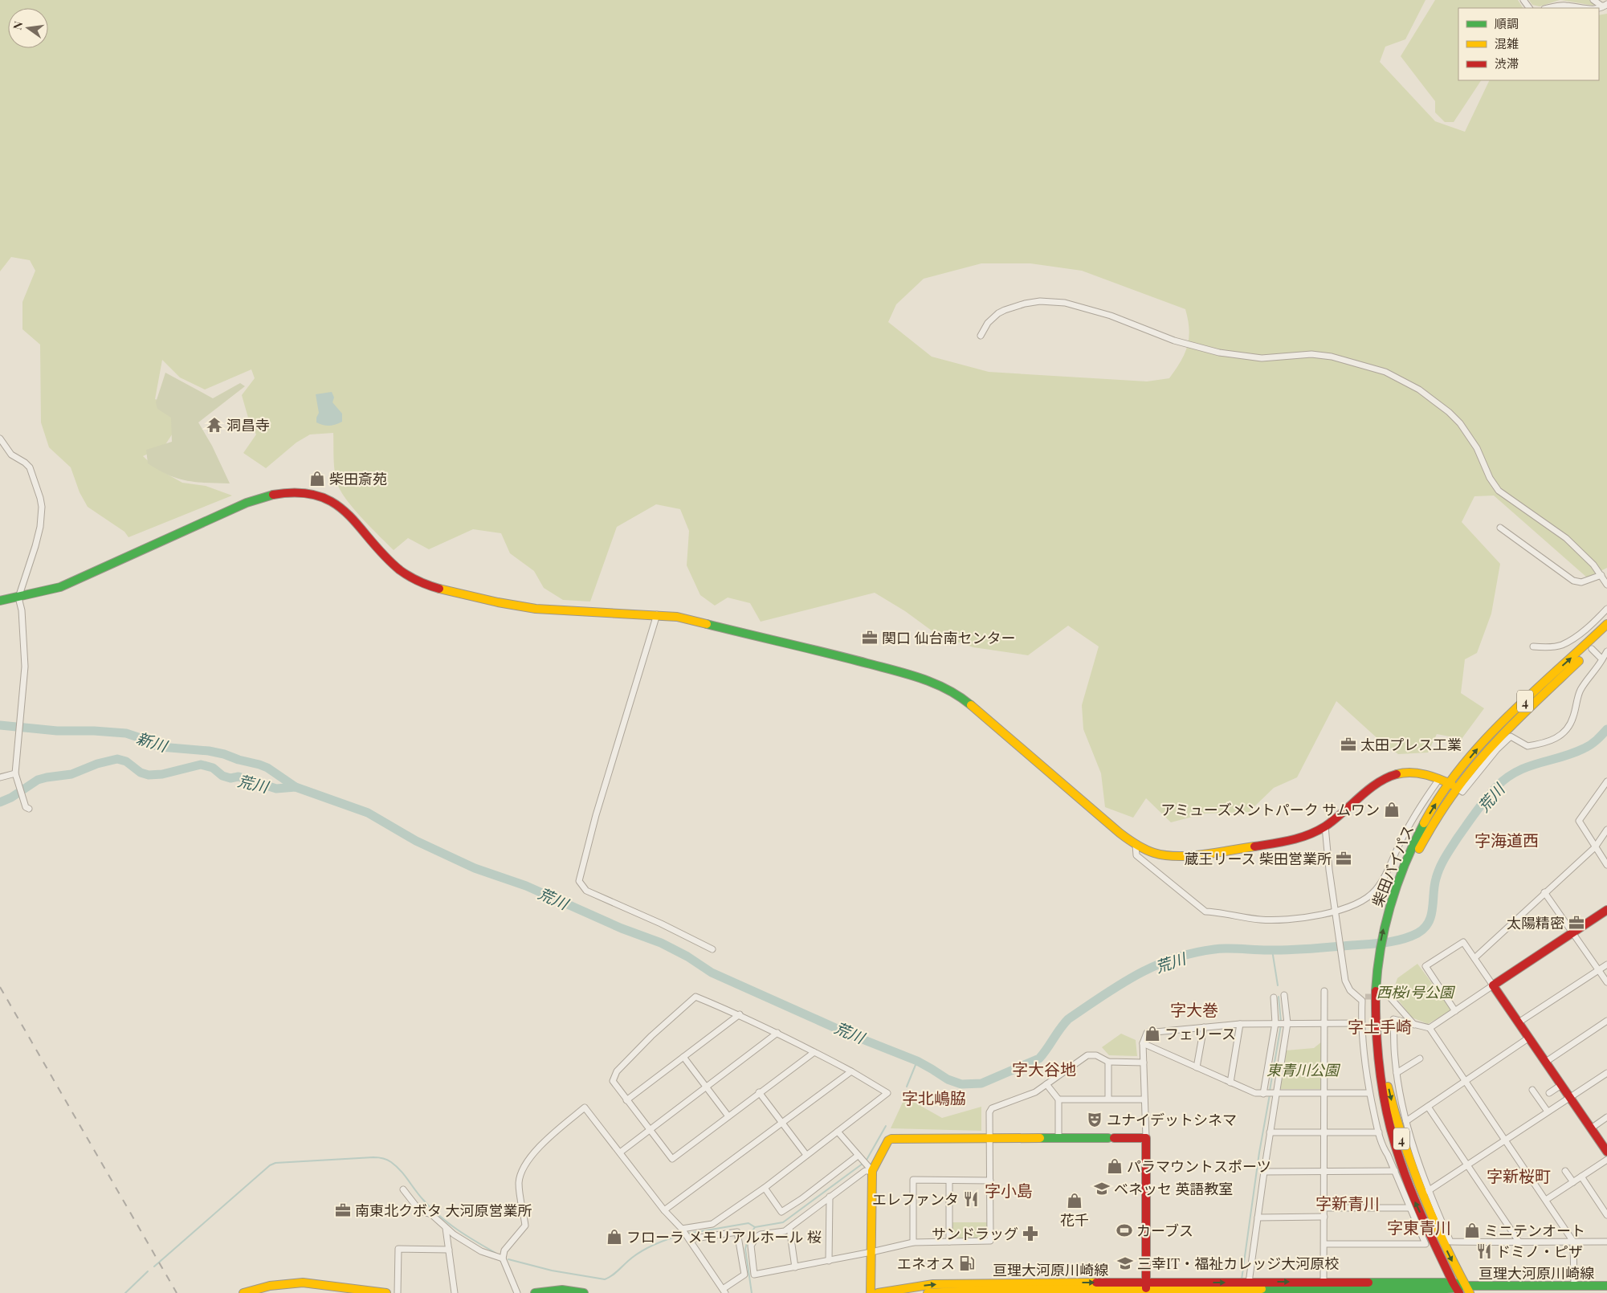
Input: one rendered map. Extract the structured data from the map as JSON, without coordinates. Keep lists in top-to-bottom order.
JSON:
{
  "streets": {
    "main road": ["4", "柴田バイパス", "亘理大河原川崎線"]
  },
  "crossings": [
    ["柴田バイパス", "亘理大河原川崎線"]
  ],
  "districts": [
    "字海道西",
    "字大巻",
    "字土手崎",
    "字大谷地",
    "字北嶋脇",
    "字新桜町",
    "字小島",
    "字新青川",
    "字東青川"
  ],
  "water": ["新川", "荒川"],
  "parks": ["西桜1号公園", "東青川公園"],
  "places": {
    "temple": ["洞昌寺"],
    "shop": [
      "柴田斎苑",
      "アミューズメントパーク サムワン",
      "フェリース",
      "パラマウントスポーツ",
      "花千",
      "ミニテンオート",
      "フローラ メモリアルホール 桜"
    ],
    "office": [
      "関口 仙台南センター",
      "太田プレス工業",
      "蔵王リース 柴田営業所",
      "太陽精密",
      "南東北クボタ 大河原営業所"
    ],
    "theatre": ["ユナイデットシネマ"],
    "school or university": ["ベネッセ 英語教室", "三幸IT・福祉カレッジ大河原校"],
    "restaurant": ["エレファンタ", "ドミノ・ピザ"],
    "sports": ["カーブス"],
    "pharmacy": ["サンドラッグ"],
    "fuel station": ["エネオス"]
  },
  "legend": ["順調", "混雑", "渋滞"],
  "north": "left"
}
